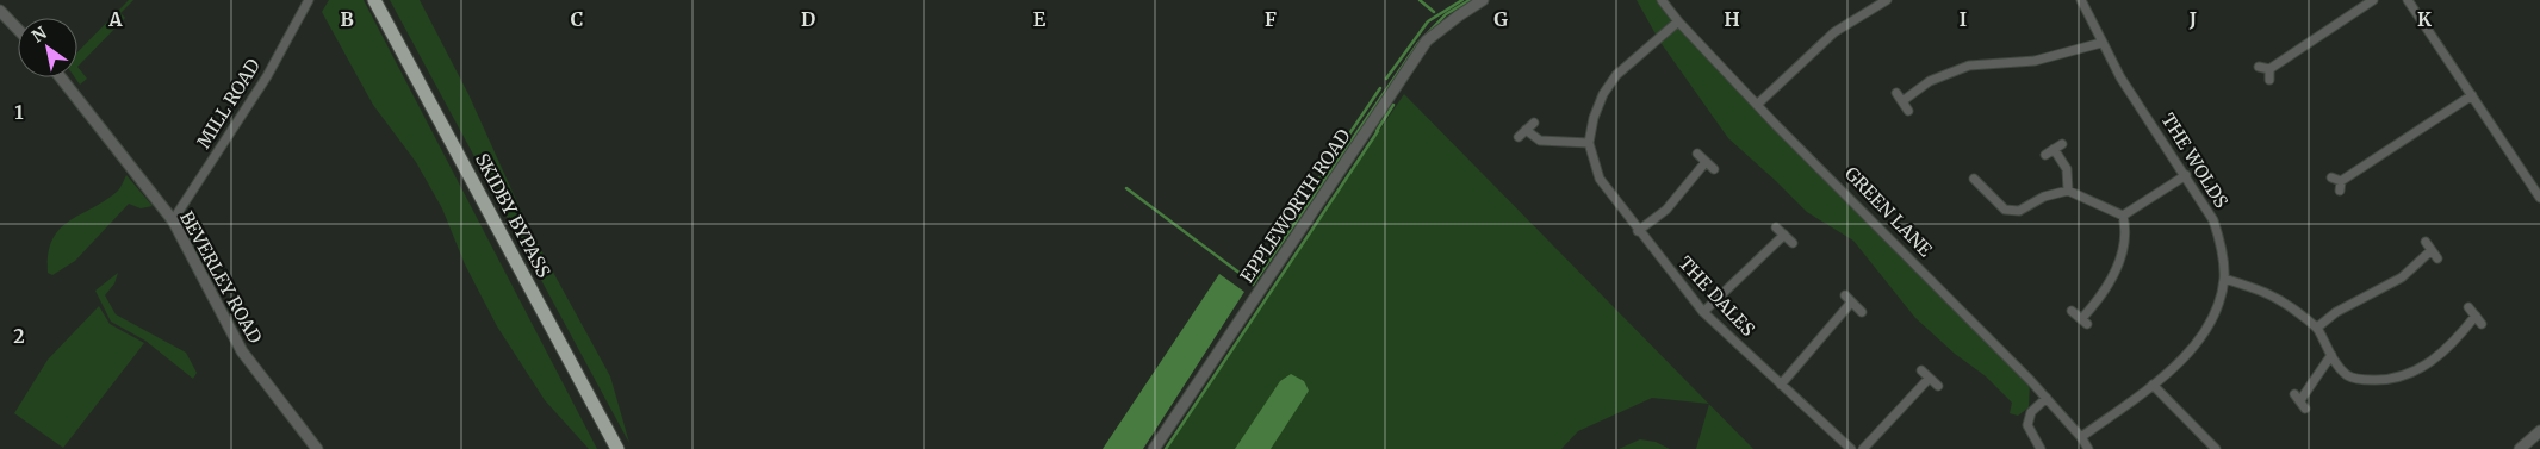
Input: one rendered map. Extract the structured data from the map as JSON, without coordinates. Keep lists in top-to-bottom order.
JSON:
{
  "streets": {
    "highway": ["SKIDBY BYPASS"],
    "street": [
      "MILL ROAD",
      "THE WOLDS",
      "EPPLEWORTH ROAD",
      "GREEN LANE",
      "BEVERLEY ROAD",
      "THE DALES"
    ]
  },
  "crossings": [
    ["MILL ROAD", "BEVERLEY ROAD"],
    ["THE WOLDS", "GREEN LANE"],
    ["GREEN LANE", "THE DALES"]
  ],
  "north": "top left",
  "grid": {
    "columns": [
      "A",
      "B",
      "C",
      "D",
      "E",
      "F",
      "G",
      "H",
      "I",
      "J",
      "K"
    ],
    "rows": ["1", "2"]
  }
}
